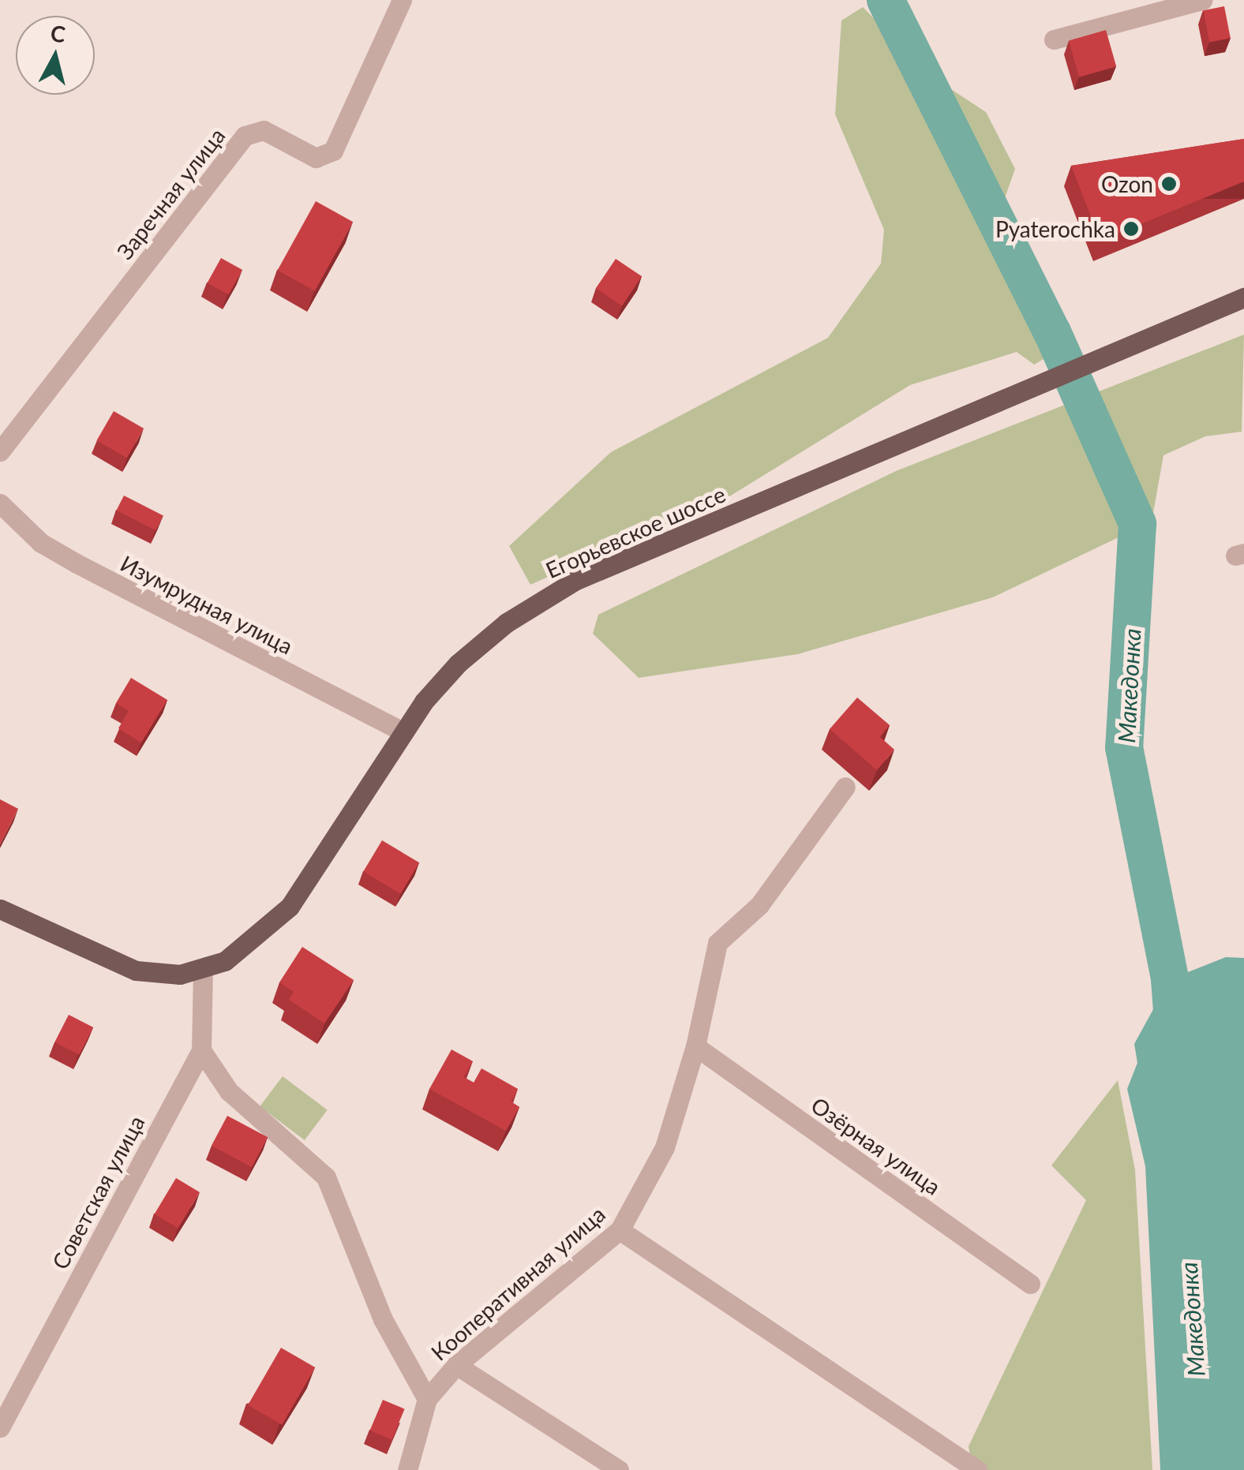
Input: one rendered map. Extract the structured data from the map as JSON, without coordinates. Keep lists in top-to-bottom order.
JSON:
{
  "streets": {
    "main road": ["Егорьевское шоссе"],
    "street": [
      "Заречная улица",
      "Изумрудная улица",
      "Озёрная улица",
      "Советская улица",
      "Кооперативная улица"
    ]
  },
  "crossings": [
    ["Егорьевское шоссе", "Изумрудная улица"],
    ["Егорьевское шоссе", "Советская улица"],
    ["Озёрная улица", "Кооперативная улица"],
    ["Советская улица", "Кооперативная улица"]
  ],
  "water": ["Македонка"],
  "places": ["Ozon", "Pyaterochka"],
  "north": "top"
}
